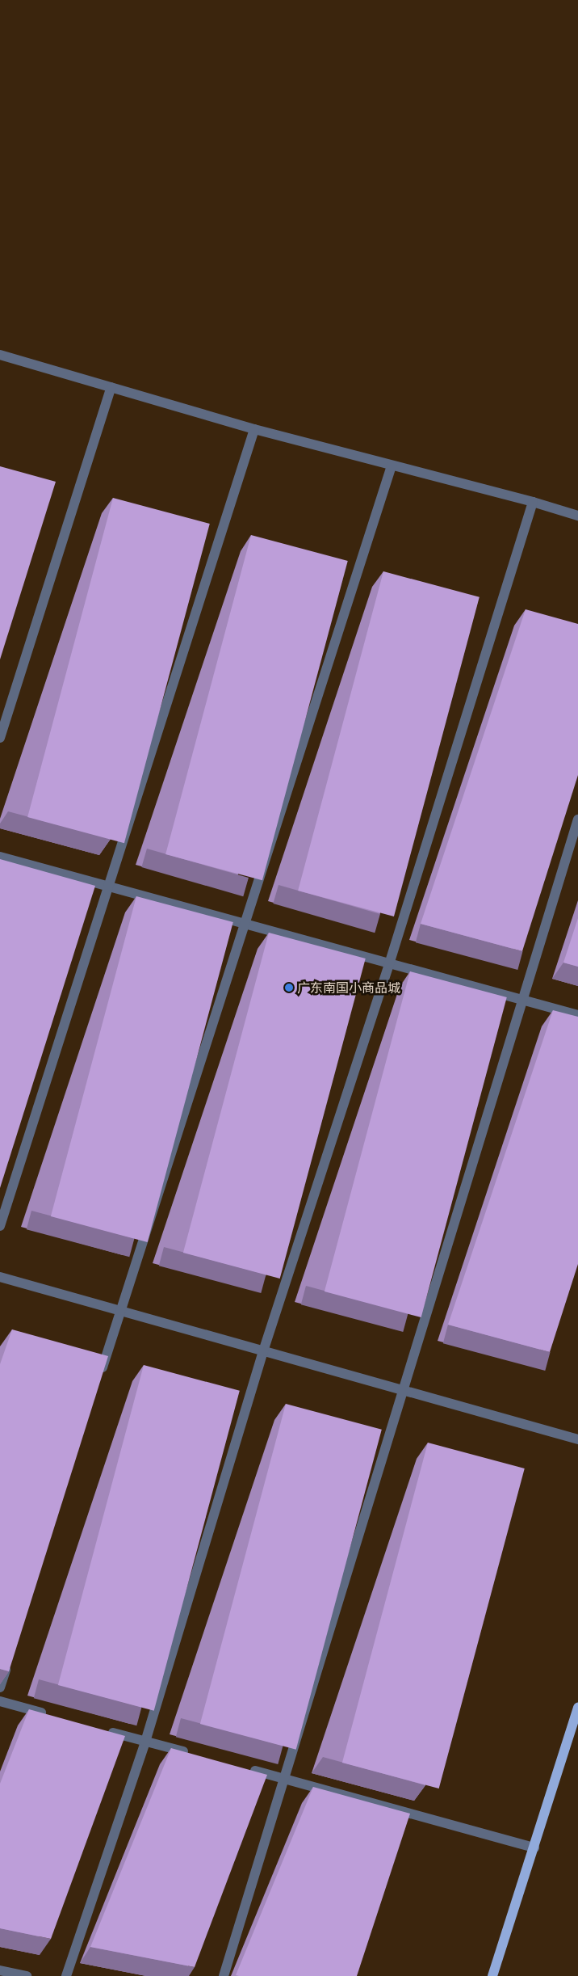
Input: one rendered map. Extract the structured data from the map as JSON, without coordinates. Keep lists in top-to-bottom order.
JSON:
{
  "places": ["广东南国小商品城"]
}
